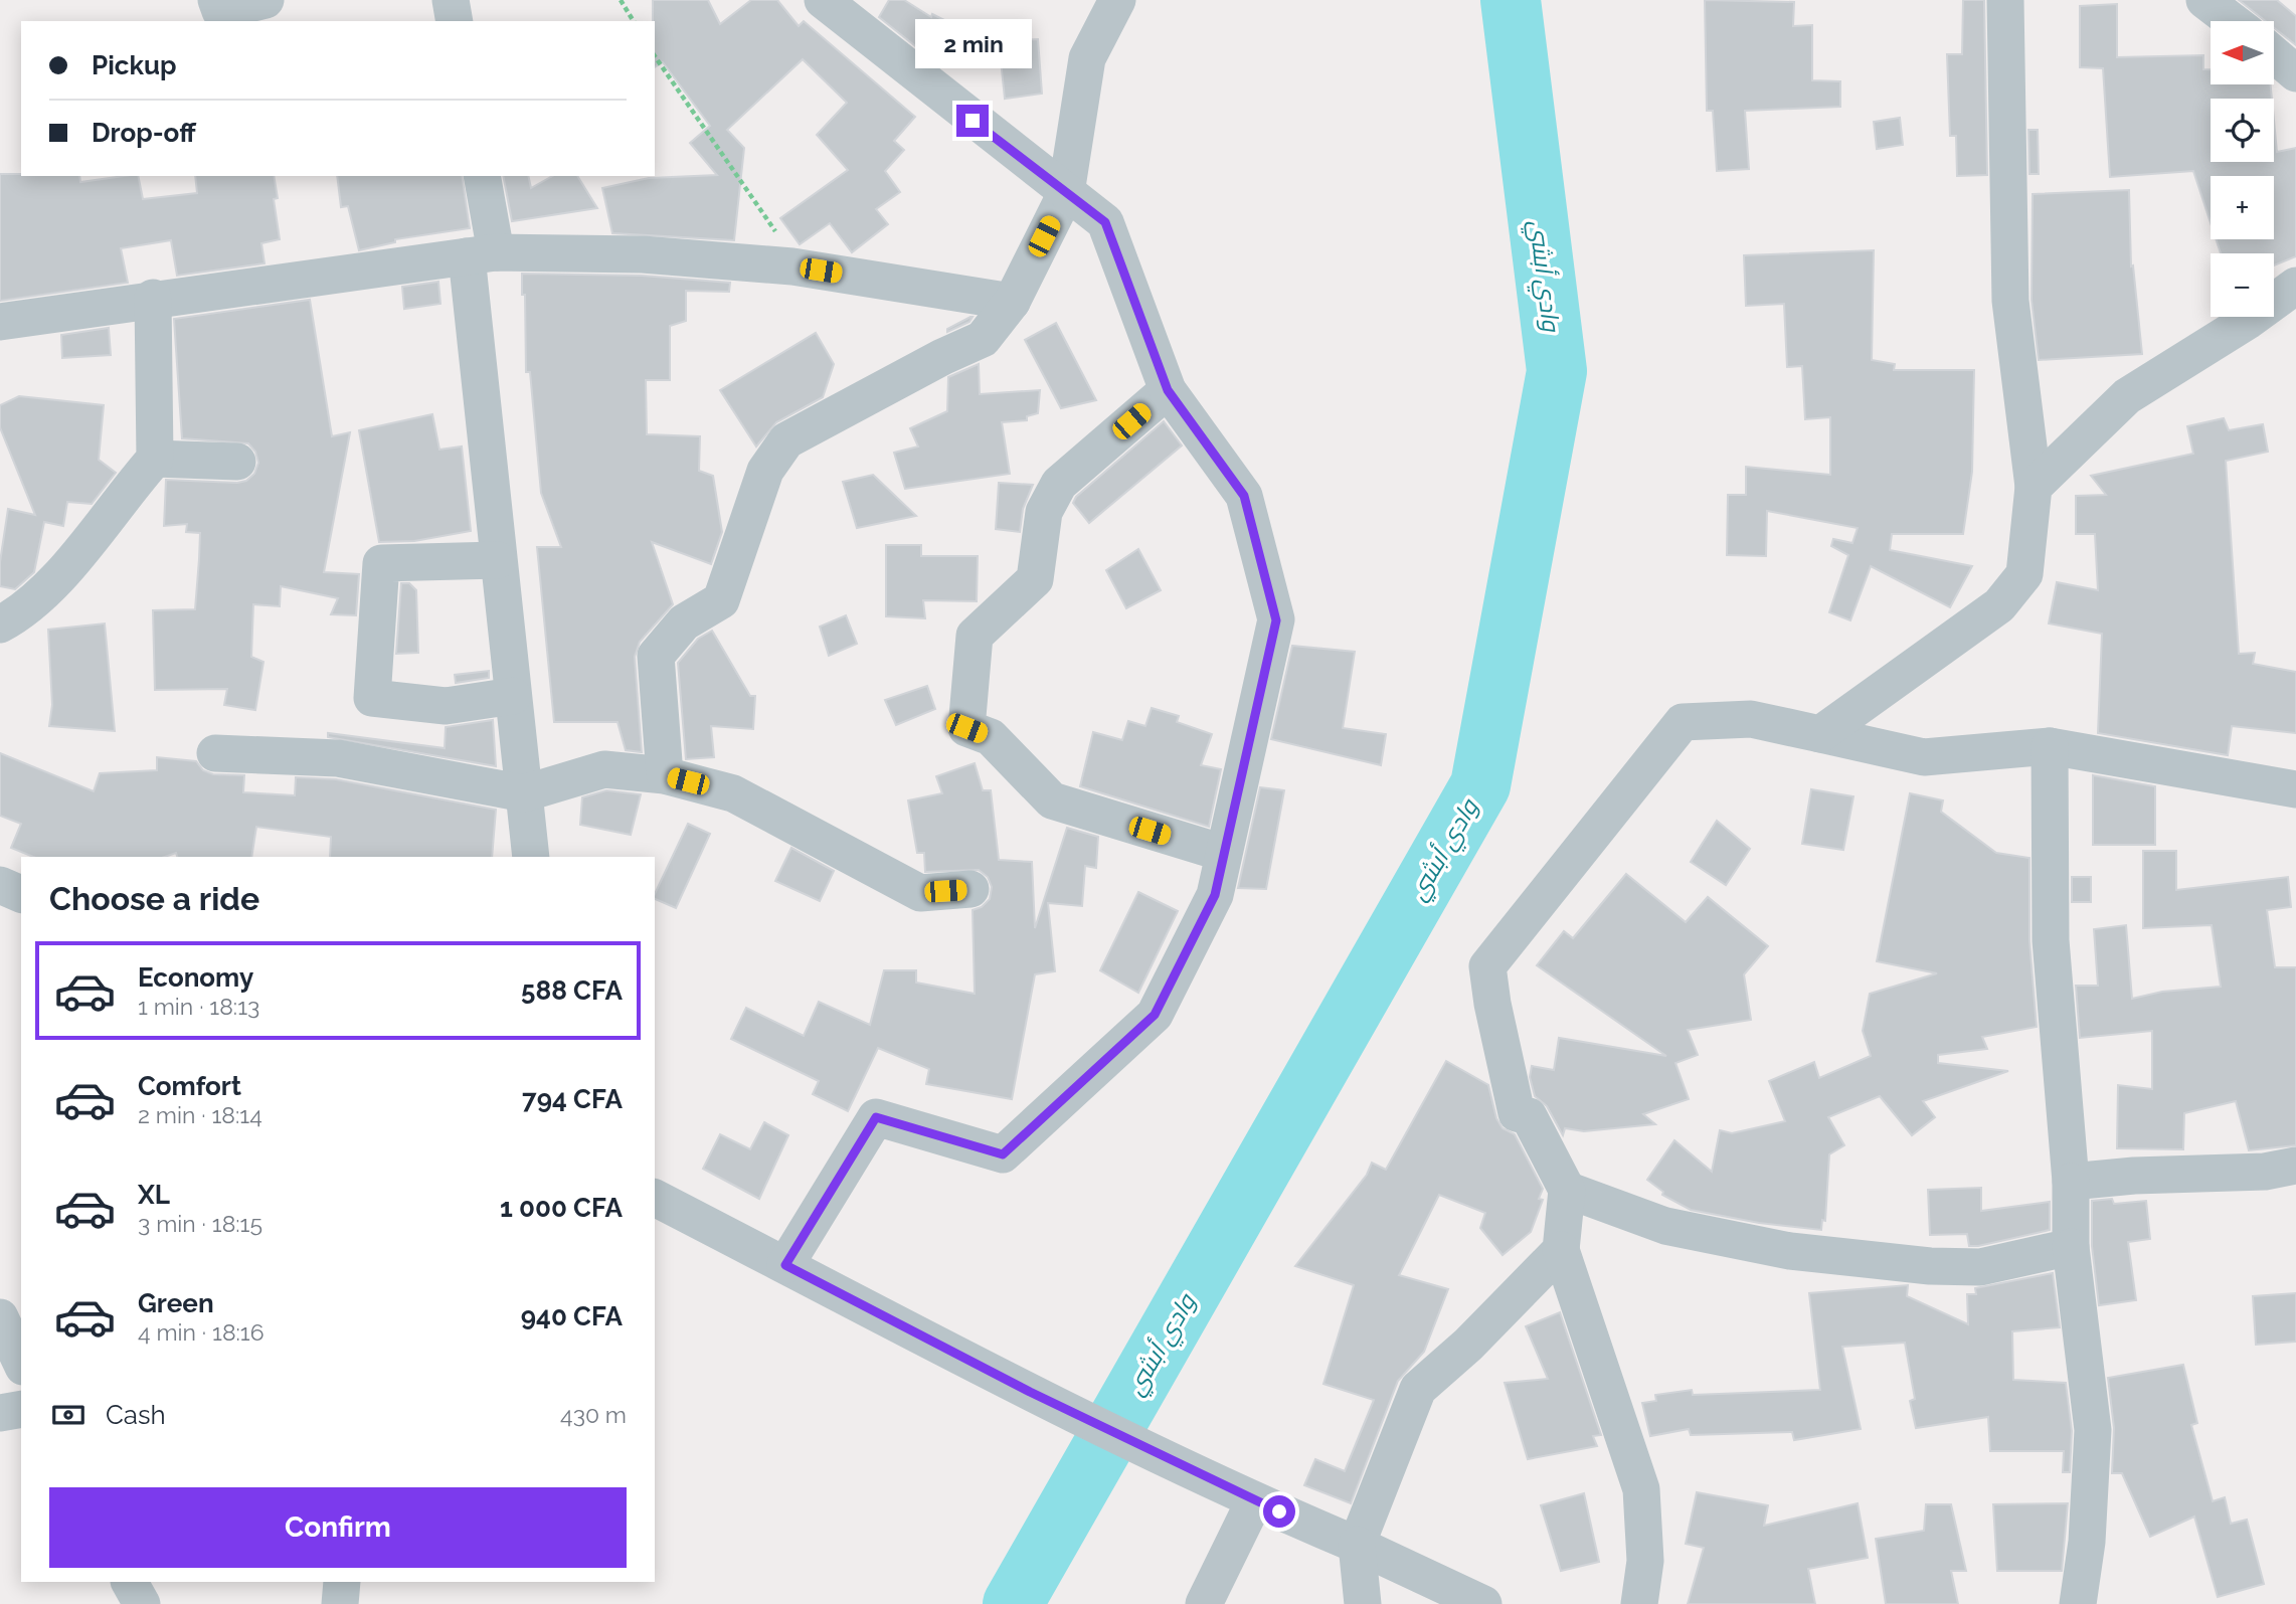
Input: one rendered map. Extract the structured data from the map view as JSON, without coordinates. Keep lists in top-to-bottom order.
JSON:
{
  "water": ["وادي أبشي"],
  "north": "left",
  "page": {
    "bubble": "2 min",
    "map_buttons": ["+", "−"],
    "banner": ["Pickup", "Drop-off"],
    "heading": "Choose a ride",
    "list": [
      {
        "name": "Economy",
        "note": "1 min · 18:13",
        "value": "588 CFA"
      },
      {
        "name": "Comfort",
        "note": "2 min · 18:14",
        "value": "794 CFA"
      },
      {
        "name": "XL",
        "note": "3 min · 18:15",
        "value": "1 000 CFA"
      },
      {
        "name": "Green",
        "note": "4 min · 18:16",
        "value": "940 CFA"
      }
    ],
    "pay": ["Cash", "430 m"],
    "buttons": "Confirm"
  }
}
